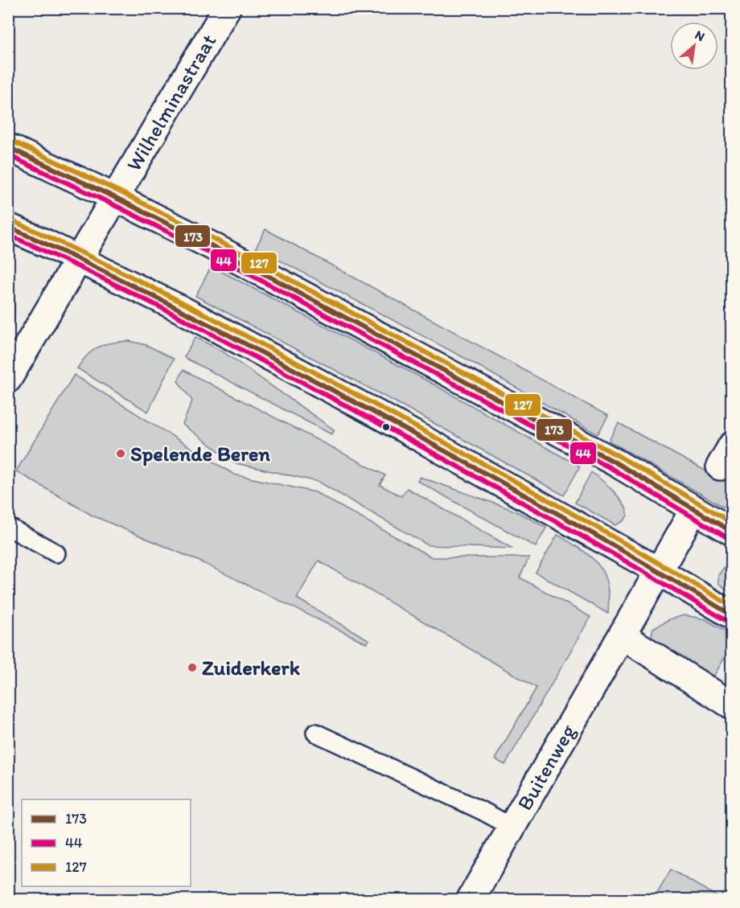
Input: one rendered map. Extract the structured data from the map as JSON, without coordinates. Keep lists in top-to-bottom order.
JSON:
{
  "streets": {
    "street": ["Wilhelminastraat", "Buitenweg"]
  },
  "places": ["Spelende Beren", "Zuiderkerk"],
  "lines": ["transit line 127", "transit line 173", "transit line 44"],
  "legend": ["173", "44", "127"],
  "north": "top right"
}
